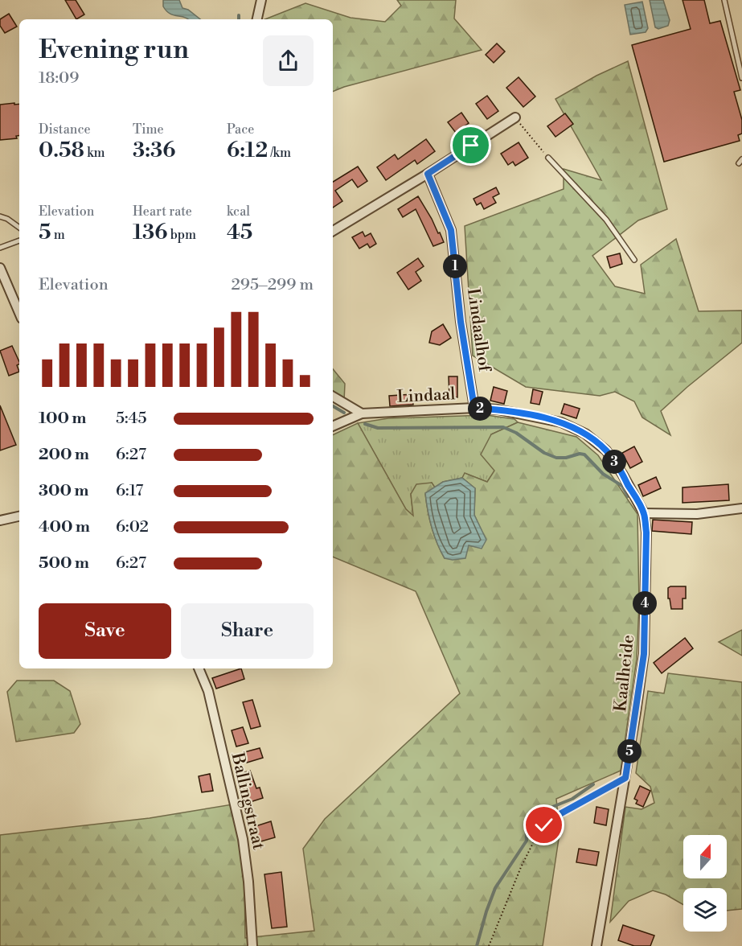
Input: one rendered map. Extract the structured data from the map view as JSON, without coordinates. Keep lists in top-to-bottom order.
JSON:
{
  "streets": {
    "street": [
      "Lindaalhof",
      "Lindaal",
      "Kaalheide",
      "Ballingstraat"
    ]
  },
  "crossings": [
    ["Lindaalhof", "Lindaal"],
    ["Lindaal", "Kaalheide"]
  ],
  "north": "top",
  "page": {
    "heading": ["Evening run", "18:09"],
    "stats": [
      ["Distance", "0.58 km"],
      ["Time", "3:36"],
      ["Pace", "6:12 /km"],
      ["Elevation", "5 m"],
      ["Heart rate", "136 bpm"],
      ["kcal", "45"]
    ],
    "pins": [
      "1",
      "2",
      "3",
      "4",
      "5"
    ],
    "chart": ["Elevation", "295–299 m"],
    "list": [
      {
        "name": "100 m",
        "note": "5:45"
      },
      {
        "name": "200 m",
        "note": "6:27"
      },
      {
        "name": "300 m",
        "note": "6:17"
      },
      {
        "name": "400 m",
        "note": "6:02"
      },
      {
        "name": "500 m",
        "note": "6:27"
      }
    ],
    "buttons": ["Save", "Share"]
  }
}
